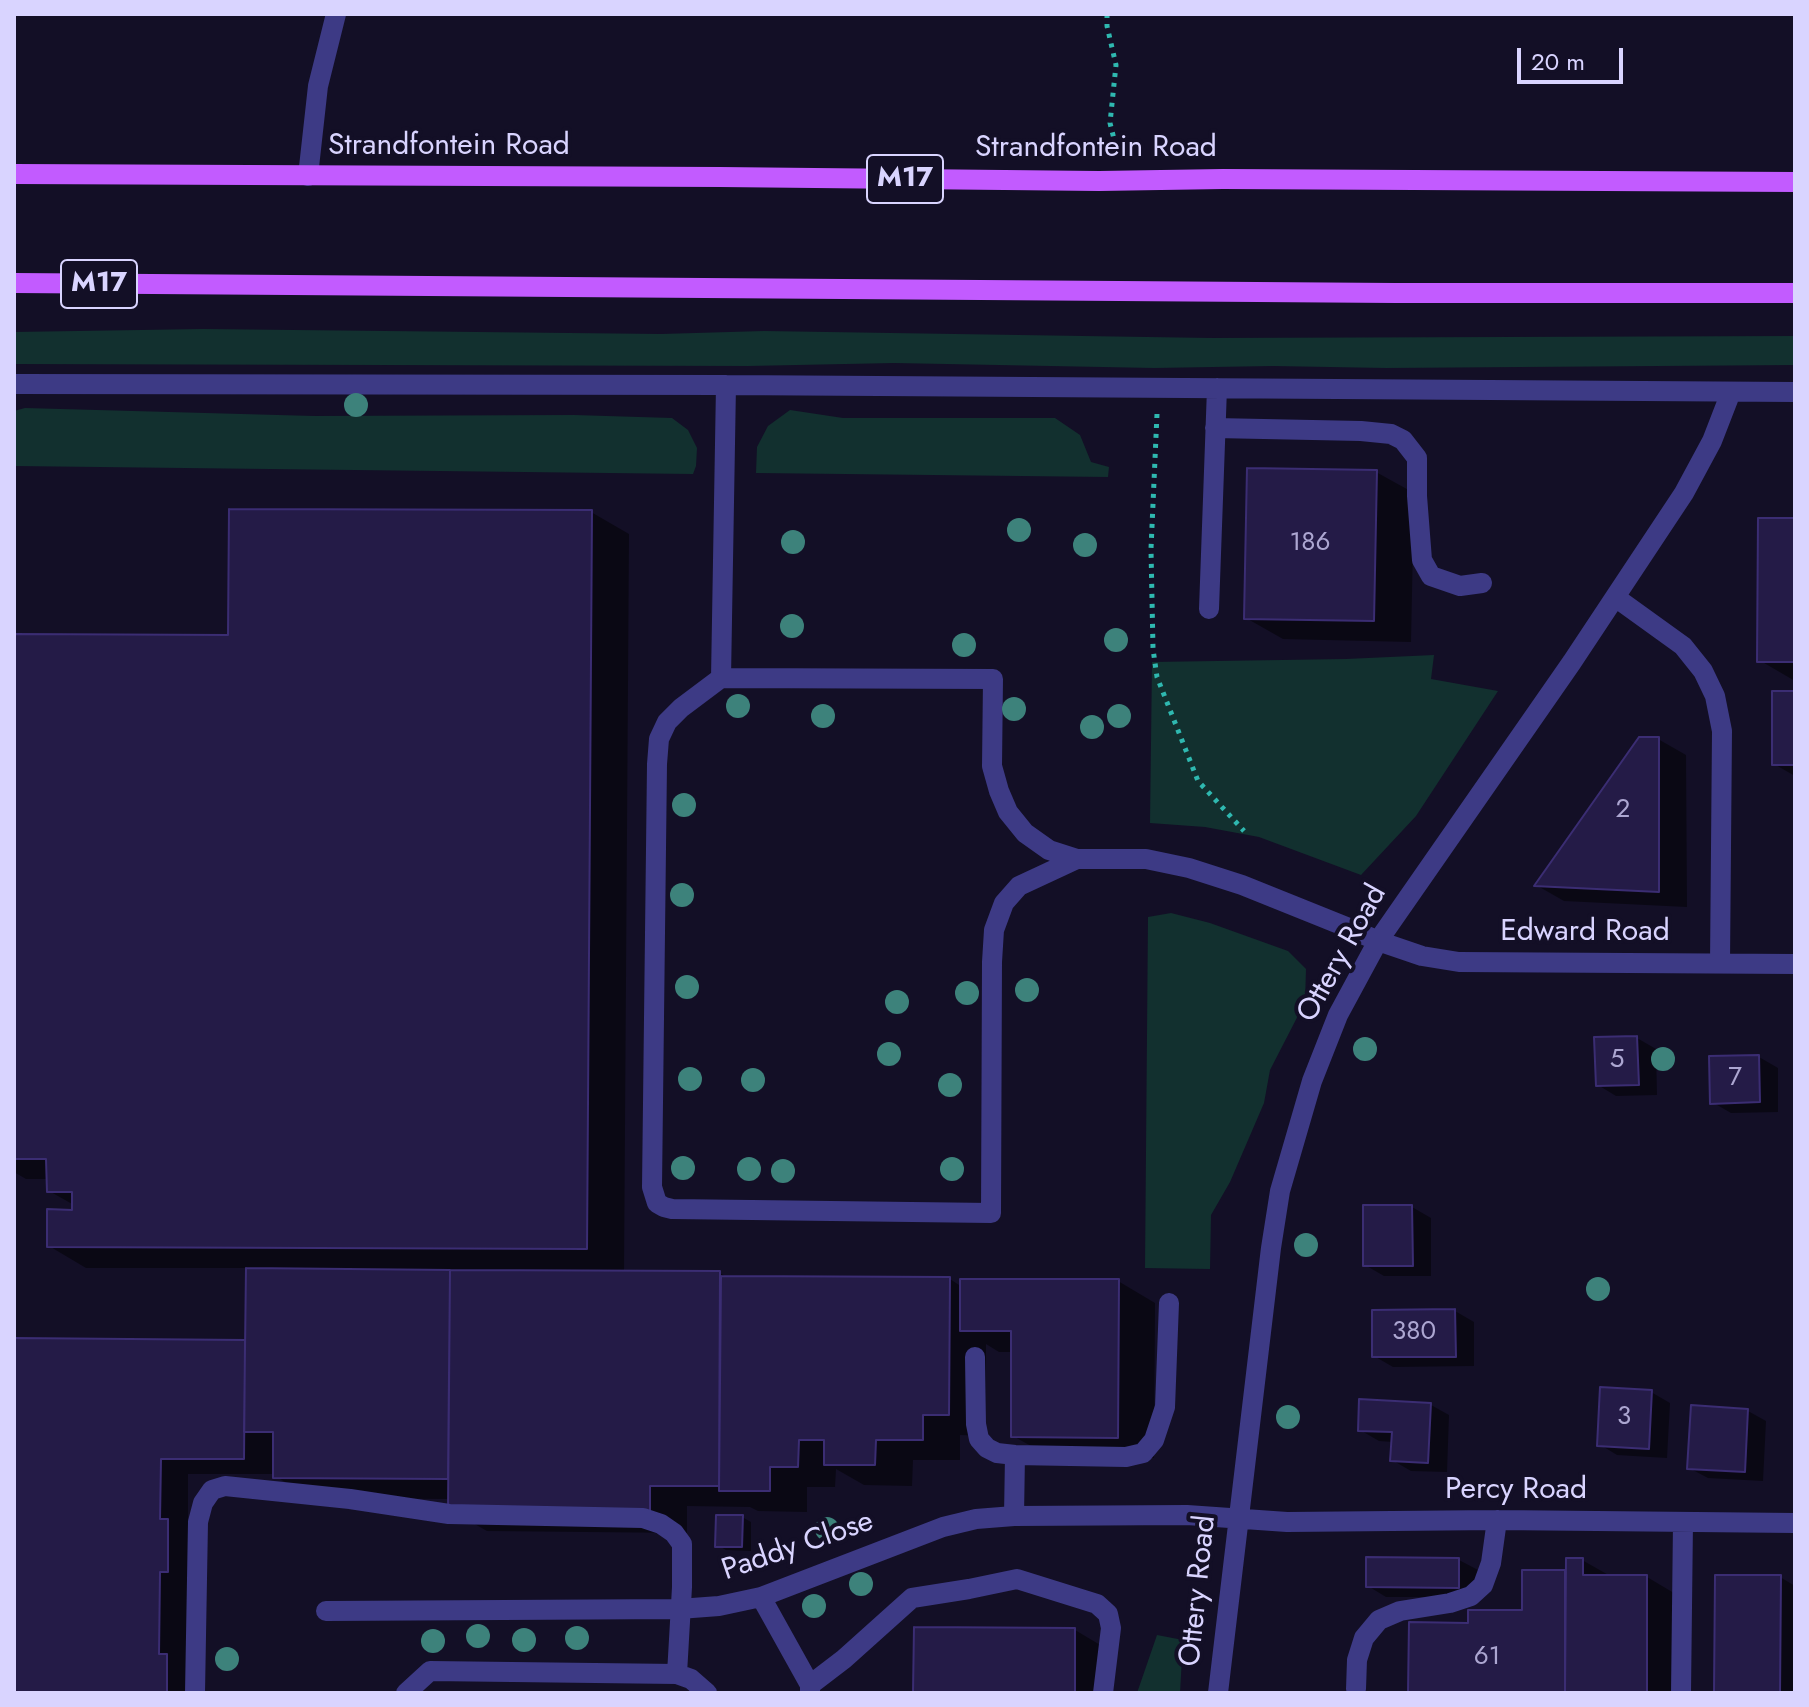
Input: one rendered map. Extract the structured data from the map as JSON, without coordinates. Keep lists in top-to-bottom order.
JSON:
{
  "streets": {
    "main road": ["Strandfontein Road", "M17"],
    "street": [
      "Edward Road",
      "Ottery Road",
      "Percy Road",
      "Paddy Close"
    ]
  },
  "crossings": [
    ["Edward Road", "Ottery Road"],
    ["Ottery Road", "Percy Road"],
    ["Ottery Road", "Paddy Close"],
    ["Percy Road", "Paddy Close"]
  ],
  "house_numbers": [
    "186",
    "2",
    "5",
    "7",
    "380",
    "3",
    "61"
  ],
  "scale_bar": "20 m"
}
